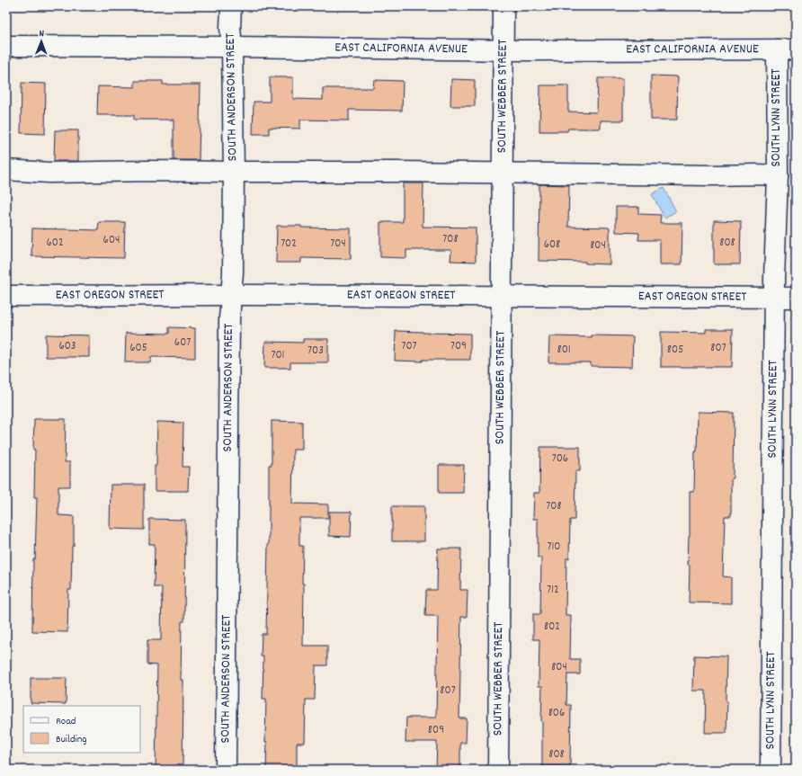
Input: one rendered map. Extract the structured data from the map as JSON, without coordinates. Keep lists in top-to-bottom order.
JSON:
{
  "streets": {
    "street": [
      "EAST CALIFORNIA AVENUE",
      "SOUTH ANDERSON STREET",
      "SOUTH WEBBER STREET",
      "SOUTH LYNN STREET",
      "EAST OREGON STREET"
    ]
  },
  "crossings": [
    ["EAST CALIFORNIA AVENUE", "SOUTH ANDERSON STREET"],
    ["EAST CALIFORNIA AVENUE", "SOUTH WEBBER STREET"],
    ["EAST CALIFORNIA AVENUE", "SOUTH LYNN STREET"],
    ["SOUTH ANDERSON STREET", "EAST OREGON STREET"],
    ["SOUTH WEBBER STREET", "EAST OREGON STREET"],
    ["SOUTH LYNN STREET", "EAST OREGON STREET"]
  ],
  "house_numbers": [
    "708",
    "604",
    "602",
    "808",
    "702",
    "704",
    "608",
    "804",
    "607",
    "603",
    "707",
    "709",
    "605",
    "807",
    "801",
    "805",
    "703",
    "701",
    "706",
    "708",
    "710",
    "712",
    "802",
    "804",
    "807",
    "806",
    "809",
    "808"
  ],
  "legend": ["Road", "Building"],
  "north": "top"
}
